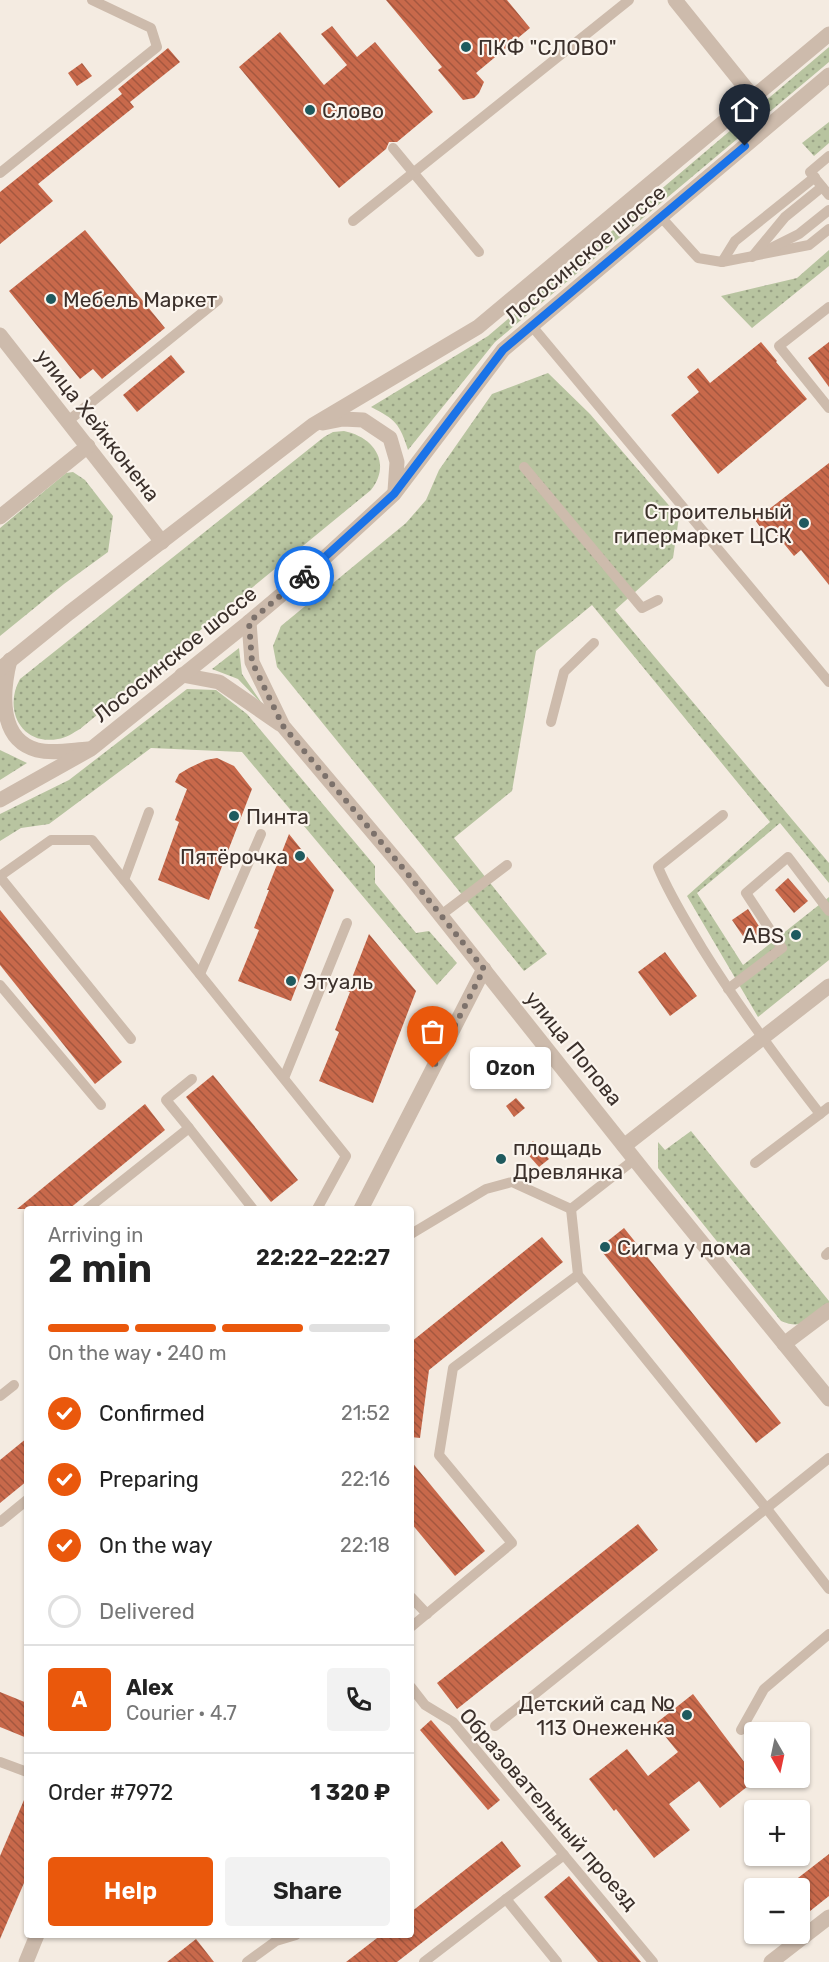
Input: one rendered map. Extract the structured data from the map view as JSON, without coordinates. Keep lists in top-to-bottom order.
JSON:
{
  "streets": {
    "street": ["Лососинское шоссе", "улица Хейкконена", "улица Попова"],
    "lane": ["Образовательный проезд"]
  },
  "crossings": [
    ["Лососинское шоссе", "улица Хейкконена"],
    ["Лососинское шоссе", "улица Попова"]
  ],
  "places": [
    "ПКФ \"СЛОВО\"",
    "Слово",
    "Мебель Маркет",
    "Строительный гипермаркет ЦСК",
    "Пинта",
    "Пятёрочка",
    "ABS",
    "Этуаль",
    "Ozon",
    "площадь Древлянка",
    "Сигма у дома",
    "Детский сад № 113 Онеженка"
  ],
  "north": "bottom",
  "page": {
    "bubble": "Ozon",
    "heading": ["2 min", "Arriving in", "22:22–22:27"],
    "panel": [
      "Alex",
      "Courier · 4.7",
      "Order #7972",
      "1 320 ₽"
    ],
    "bar": "On the way · 240 m",
    "list": [
      ["Confirmed", "21:52"],
      ["Preparing", "22:16"],
      ["On the way", "22:18"],
      "Delivered"
    ],
    "round": "A",
    "map_buttons": ["+", "−"],
    "buttons": ["Help", "Share"]
  }
}
